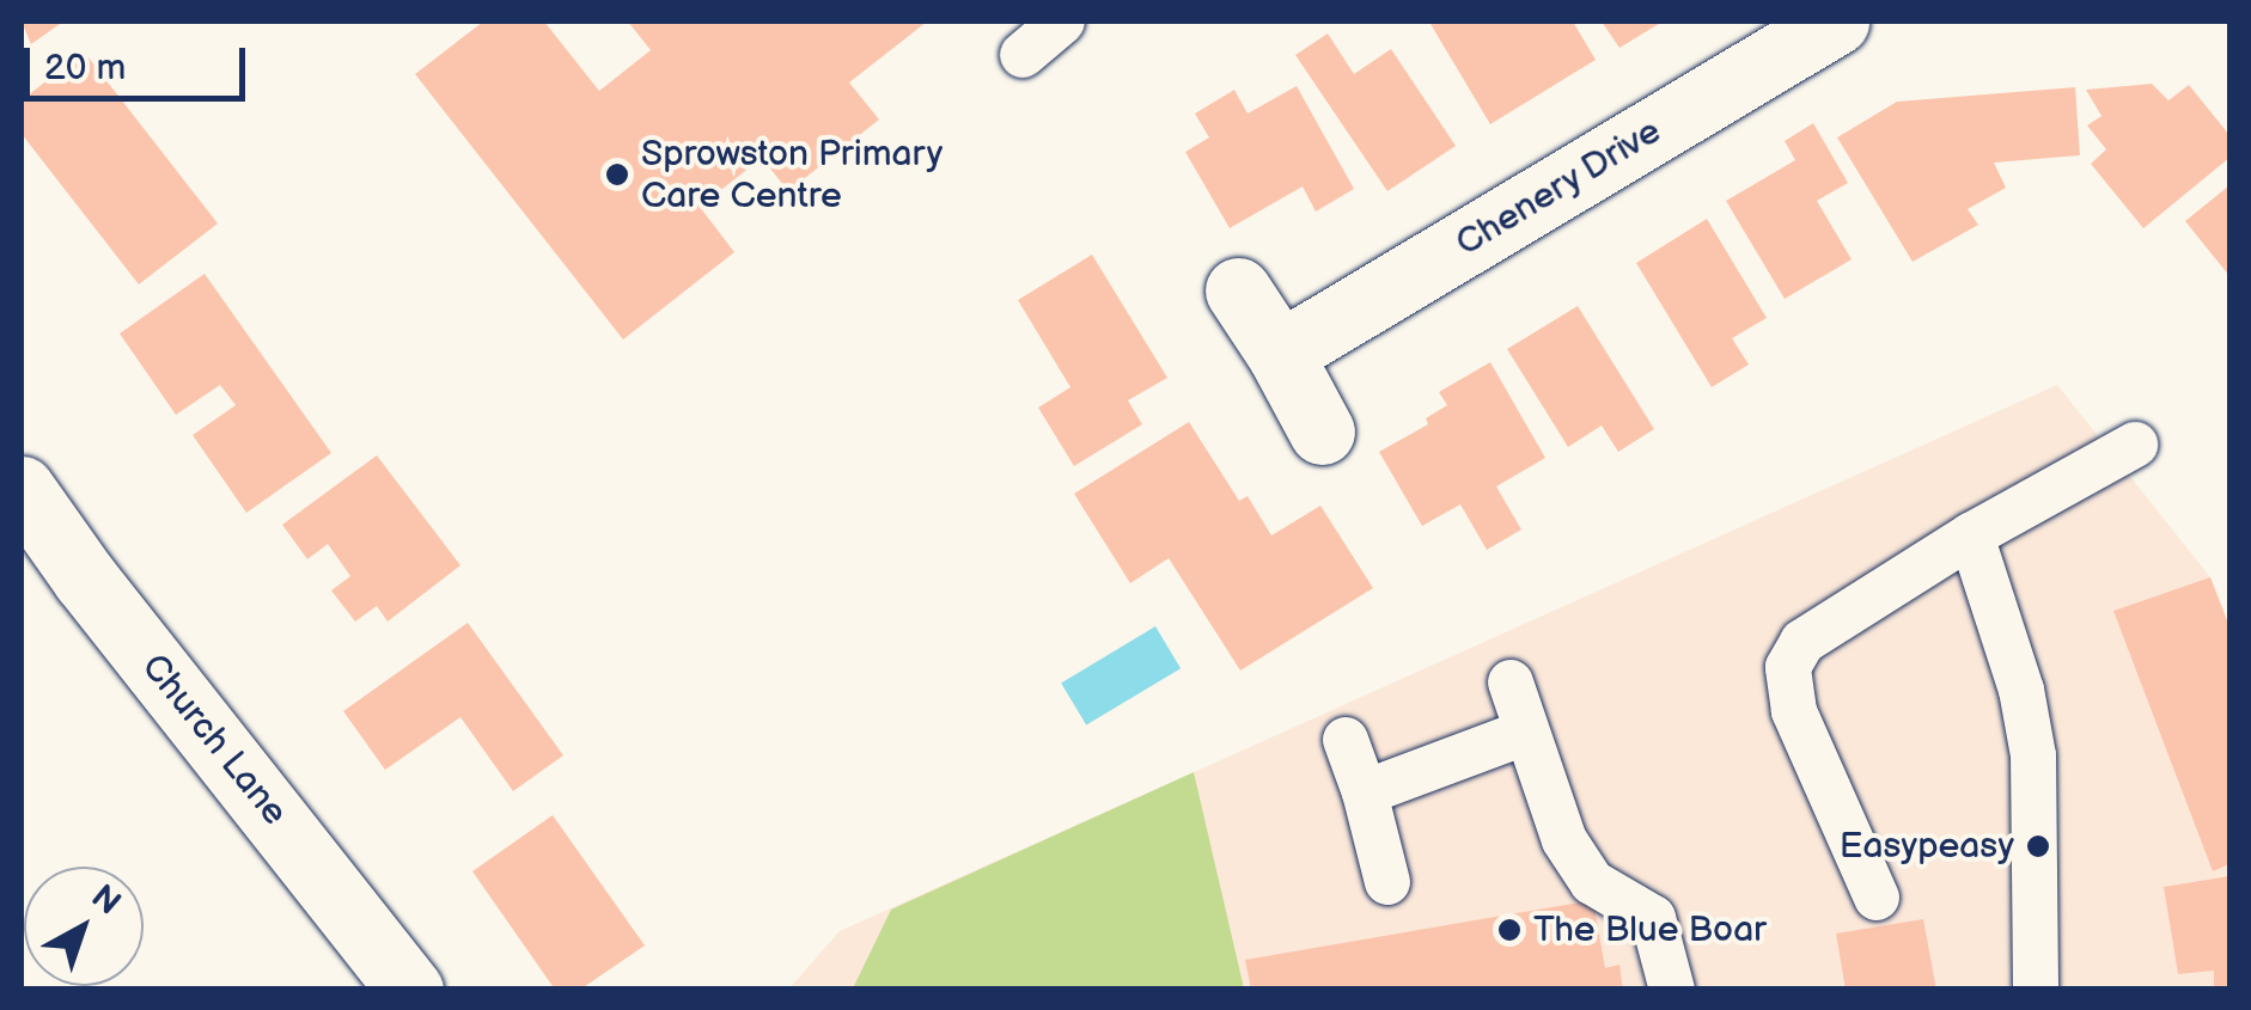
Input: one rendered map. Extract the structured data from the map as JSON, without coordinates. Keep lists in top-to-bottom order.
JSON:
{
  "streets": {
    "street": ["Chenery Drive", "Church Lane"]
  },
  "places": ["Sprowston Primary Care Centre", "Easypeasy", "The Blue Boar"],
  "scale_bar": "20 m",
  "north": "top right"
}
